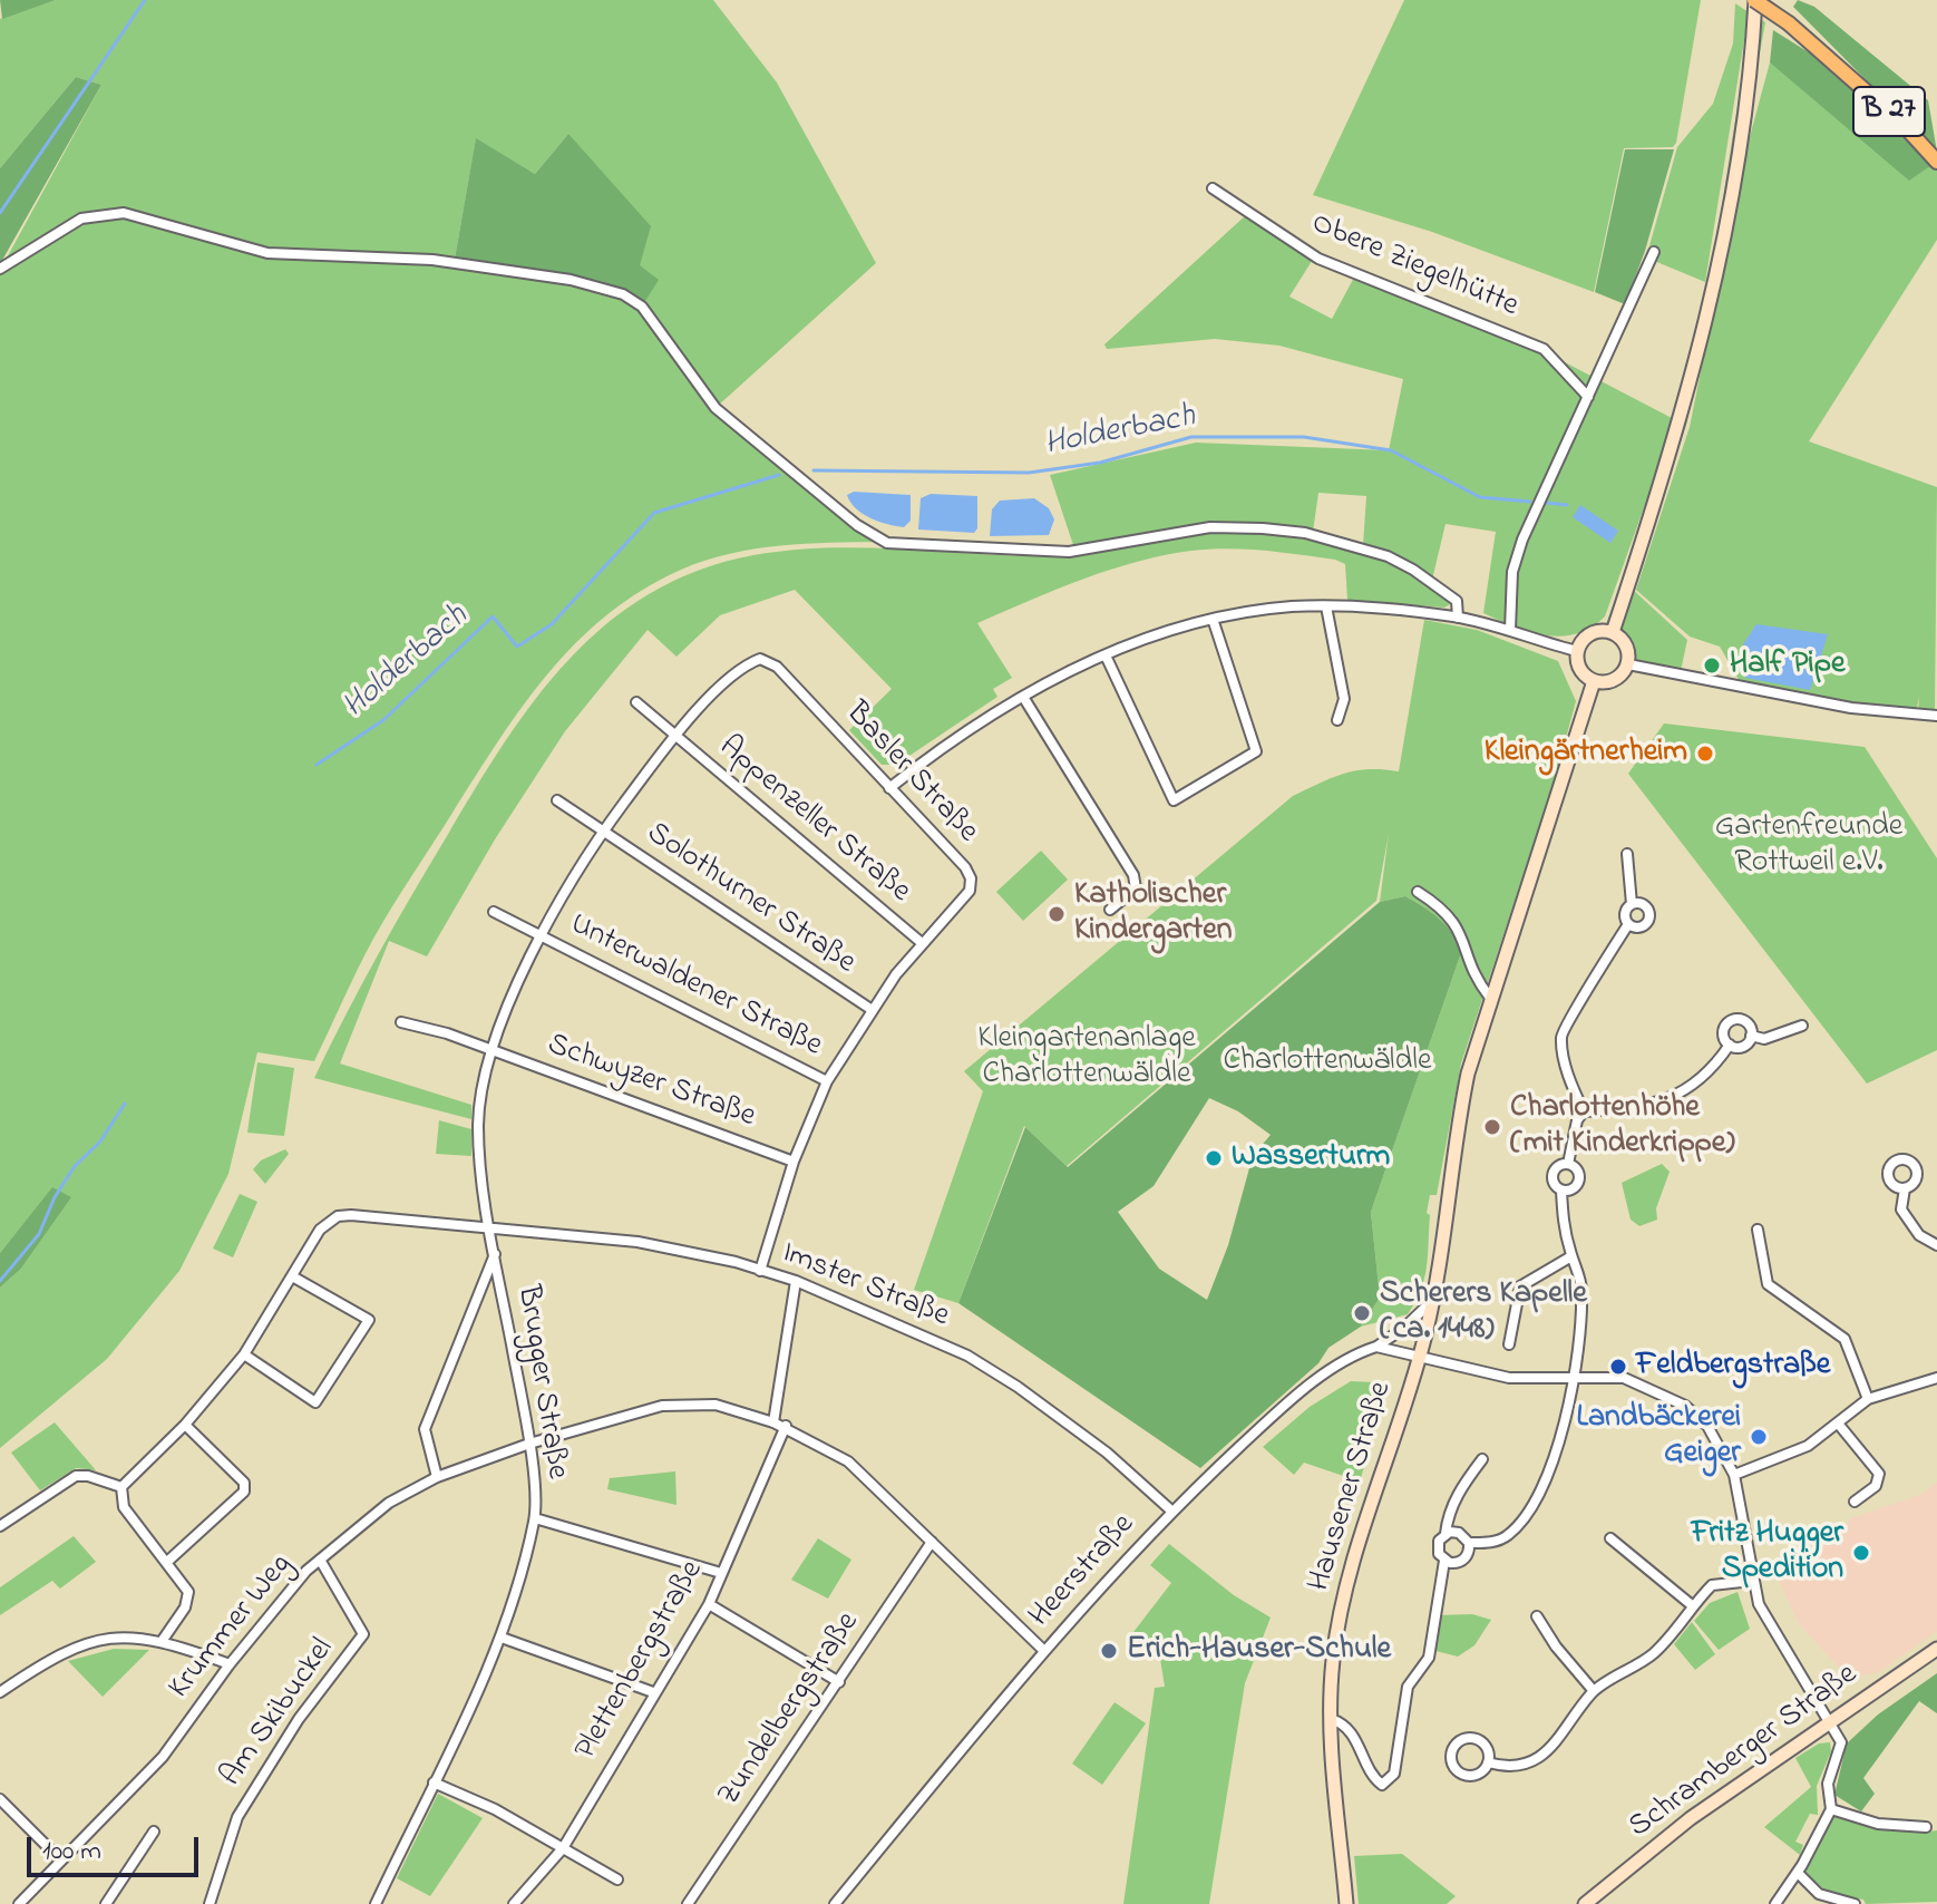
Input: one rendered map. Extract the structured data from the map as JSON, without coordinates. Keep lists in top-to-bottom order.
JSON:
{
  "streets": {
    "main road": ["B 27", "Hausener Straße", "Schramberger Straße"],
    "street": [
      "Obere Ziegelhütte",
      "Basler Straße",
      "Appenzeller Straße",
      "Solothurner Straße",
      "Unterwaldener Straße",
      "Schwyzer Straße",
      "Imster Straße",
      "Brugger Straße",
      "Heerstraße",
      "Krummer Weg",
      "Plettenbergstraße",
      "Zundelbergstraße",
      "Am Skibuckel"
    ]
  },
  "crossings": [
    ["Basler Straße", "Appenzeller Straße"],
    ["Basler Straße", "Solothurner Straße"],
    ["Basler Straße", "Unterwaldener Straße"],
    ["Basler Straße", "Schwyzer Straße"],
    ["Basler Straße", "Imster Straße"],
    ["Basler Straße", "Brugger Straße"],
    ["Imster Straße", "Brugger Straße"],
    ["Imster Straße", "Heerstraße"],
    ["Brugger Straße", "Krummer Weg"],
    ["Brugger Straße", "Plettenbergstraße"],
    ["Hausener Straße", "Heerstraße"],
    ["Krummer Weg", "Am Skibuckel"]
  ],
  "water": ["Holderbach"],
  "parks": ["Gartenfreunde Rottweil e.V.", "Kleingartenanlage Charlottenwäldle", "Charlottenwäldle"],
  "places": [
    "Half Pipe",
    "Kleingärtnerheim",
    "Katholischer Kindergarten",
    "Charlottenhöhe (mit Kinderkrippe)",
    "Wasserturm",
    "Scherers Kapelle (ca. 1448)",
    "Feldbergstraße",
    "Landbäckerei Geiger",
    "Fritz Hugger Spedition",
    "Erich-Hauser-Schule"
  ],
  "scale_bar": "100 m"
}
